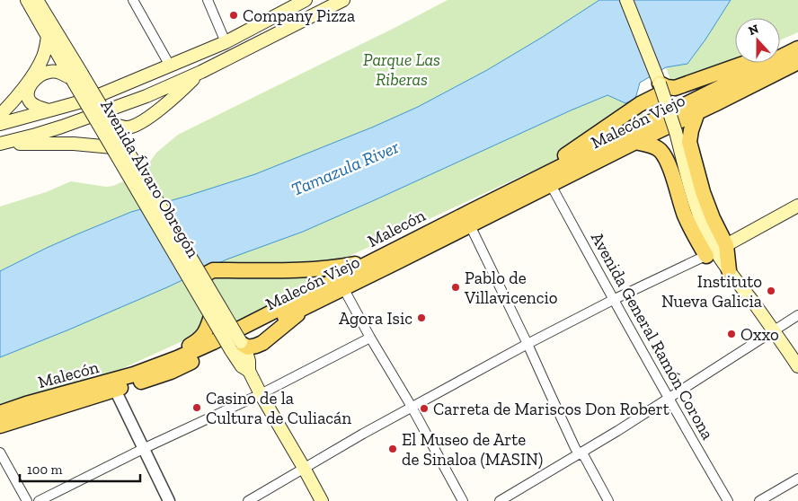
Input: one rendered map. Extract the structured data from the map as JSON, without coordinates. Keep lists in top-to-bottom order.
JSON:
{
  "streets": {
    "main road": ["Malecón Viejo", "Avenida Álvaro Obregón", "Malecón"],
    "street": ["Avenida General Ramón Corona"]
  },
  "crossings": [
    ["Malecón Viejo", "Malecón"],
    ["Malecón Viejo", "Avenida General Ramón Corona"]
  ],
  "water": ["Tamazula River"],
  "parks": ["Parque Las Riberas"],
  "places": [
    "Company Pizza",
    "Pablo de Villavicencio",
    "Instituto Nueva Galicia",
    "Agora Isic",
    "Oxxo",
    "Casino de la Cultura de Culiacán",
    "Carreta de Mariscos Don Robert",
    "El Museo de Arte de Sinaloa (MASIN)"
  ],
  "scale_bar": "100 m",
  "north": "top"
}
